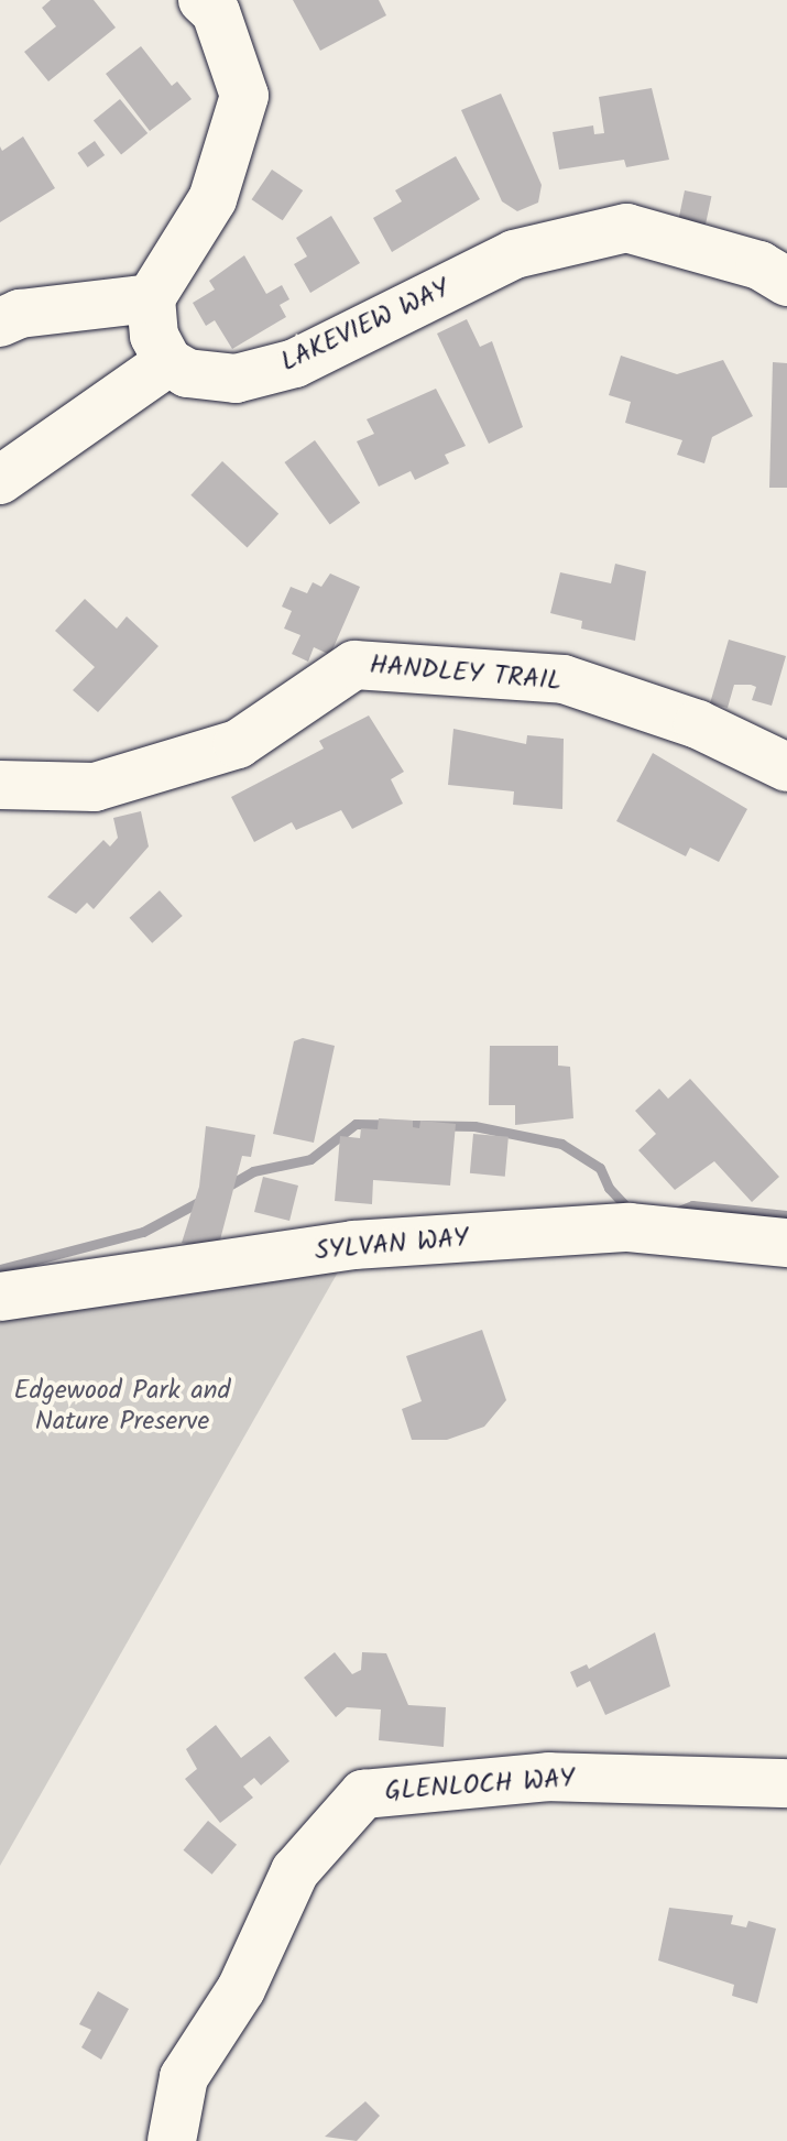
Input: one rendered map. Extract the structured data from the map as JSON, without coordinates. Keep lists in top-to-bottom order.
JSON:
{
  "streets": {
    "street": [
      "LAKEVIEW WAY",
      "HANDLEY TRAIL",
      "SYLVAN WAY",
      "GLENLOCH WAY"
    ]
  },
  "parks": ["Edgewood Park and Nature Preserve"]
}
